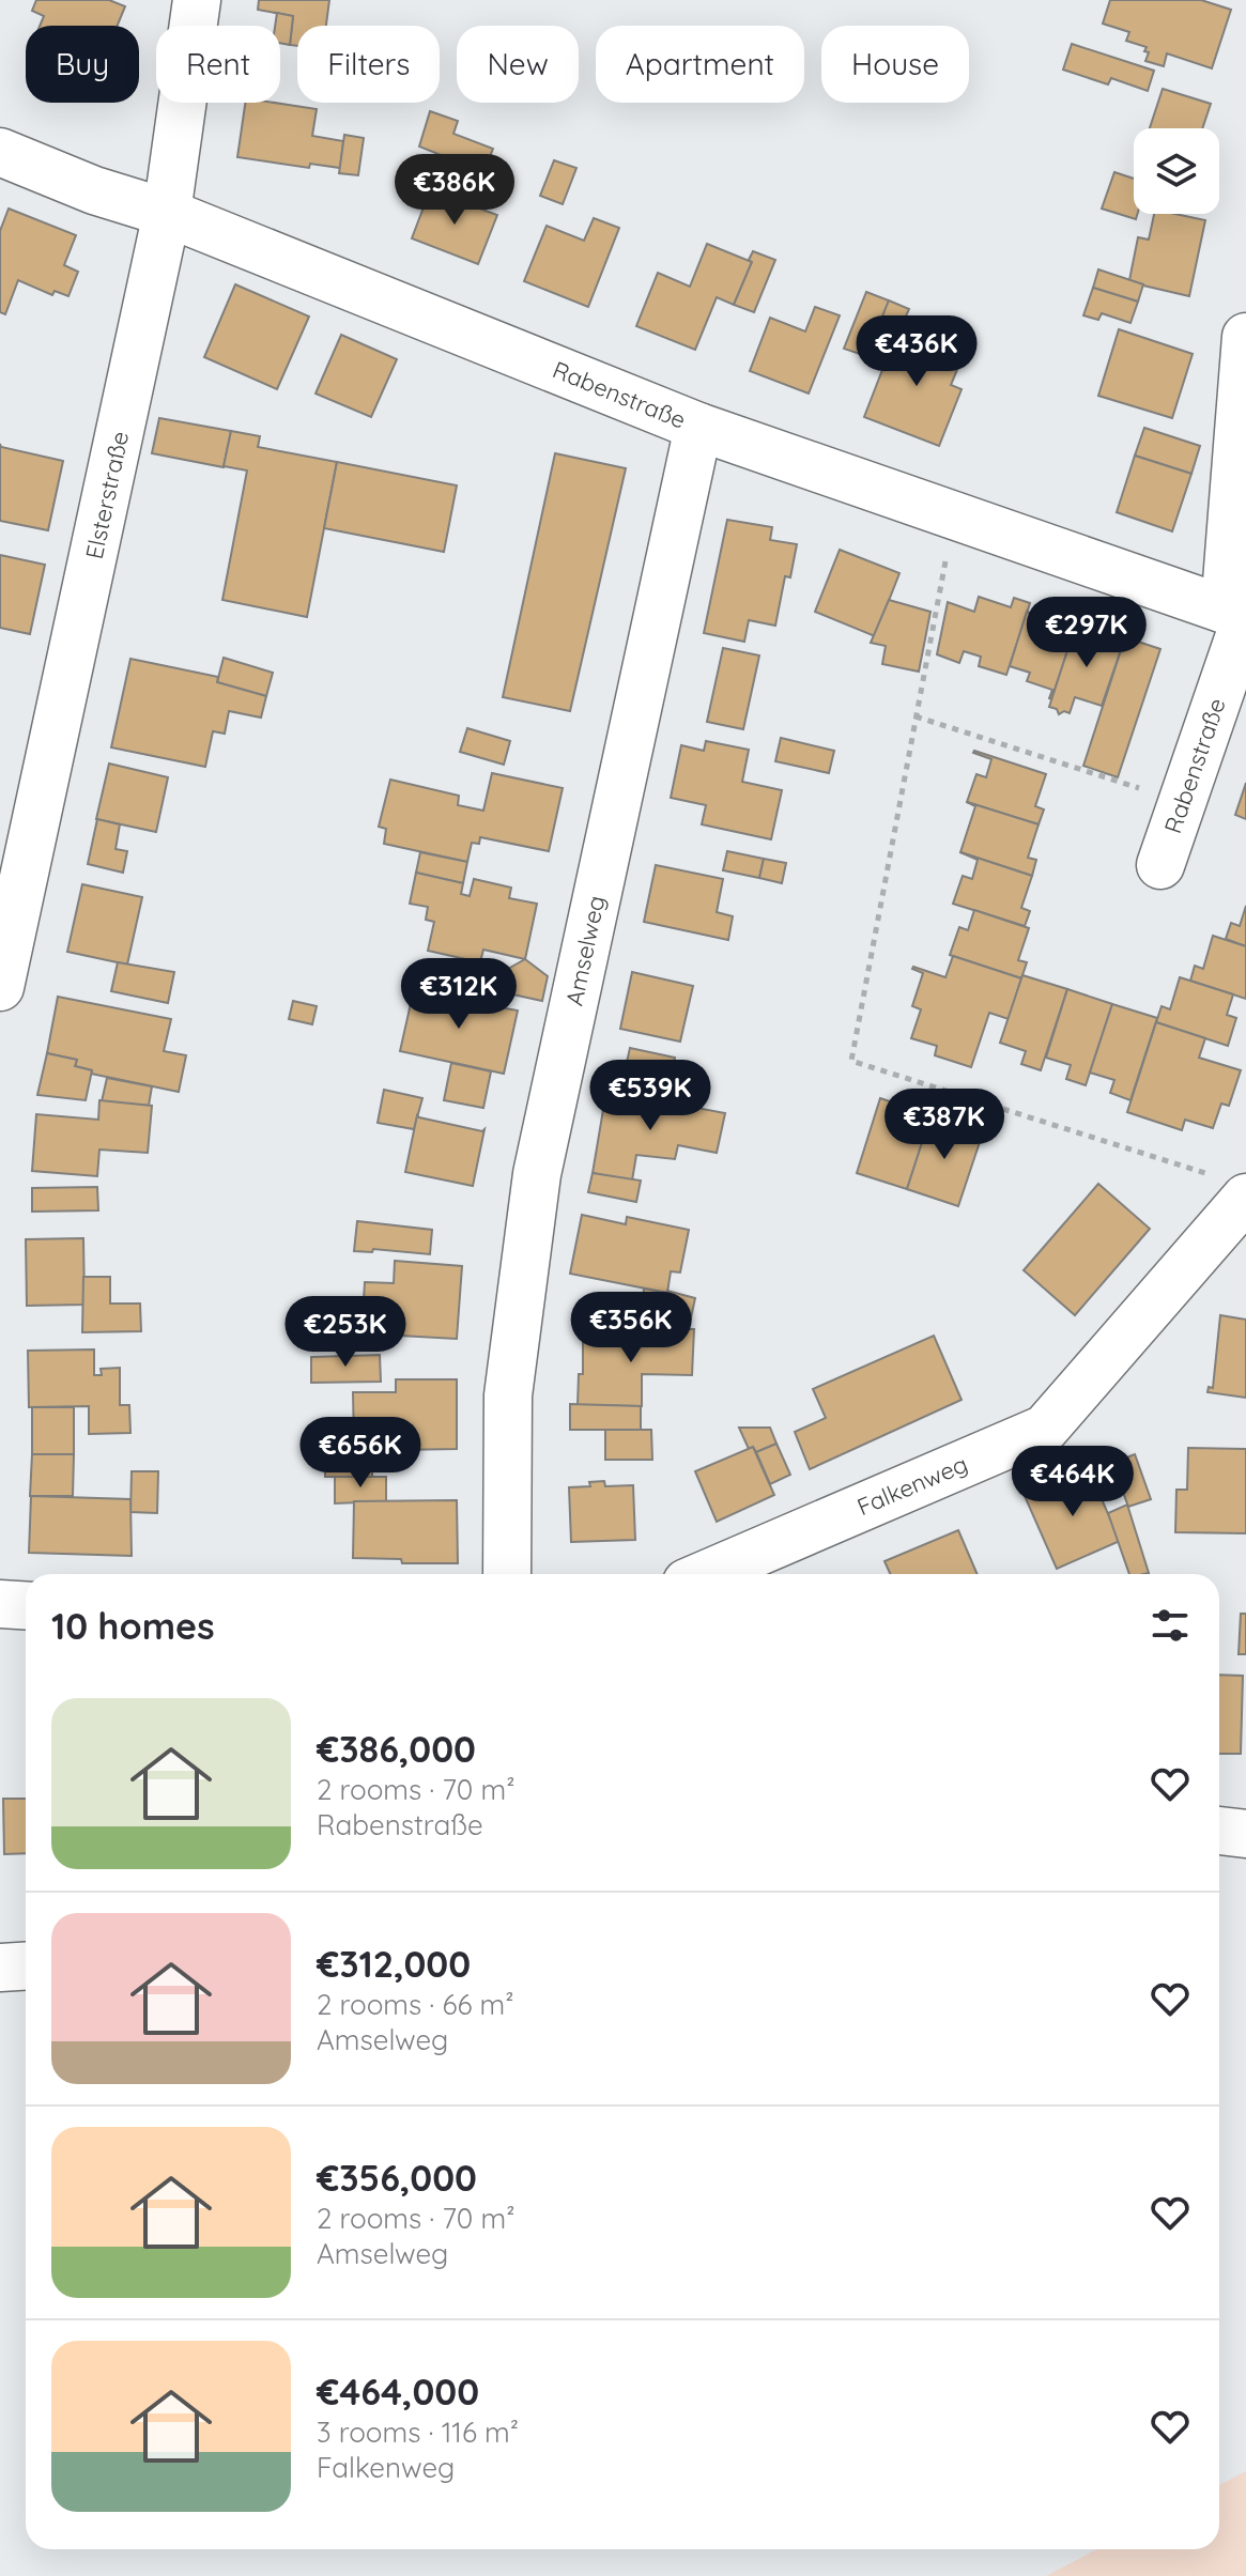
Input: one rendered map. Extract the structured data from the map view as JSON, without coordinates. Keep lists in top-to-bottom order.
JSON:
{
  "streets": {
    "street": [
      "Rabenstraße",
      "Elsterstraße",
      "Amselweg",
      "Falkenweg"
    ]
  },
  "crossings": [
    ["Rabenstraße", "Elsterstraße"],
    ["Rabenstraße", "Amselweg"]
  ],
  "page": {
    "chip": [
      "Buy",
      "Rent",
      "Filters",
      "New",
      "Apartment",
      "House"
    ],
    "price": [
      "€386K",
      "€436K",
      "€297K",
      "€312K",
      "€539K",
      "€387K",
      "€356K",
      "€253K",
      "€656K",
      "€464K"
    ],
    "heading": "10 homes",
    "list": [
      {
        "name": "€386,000",
        "note": "2 rooms · 70 m² · Rabenstraße"
      },
      {
        "name": "€312,000",
        "note": "2 rooms · 66 m² · Amselweg"
      },
      {
        "name": "€356,000",
        "note": "2 rooms · 70 m² · Amselweg"
      },
      {
        "name": "€464,000",
        "note": "3 rooms · 116 m² · Falkenweg"
      }
    ]
  }
}
